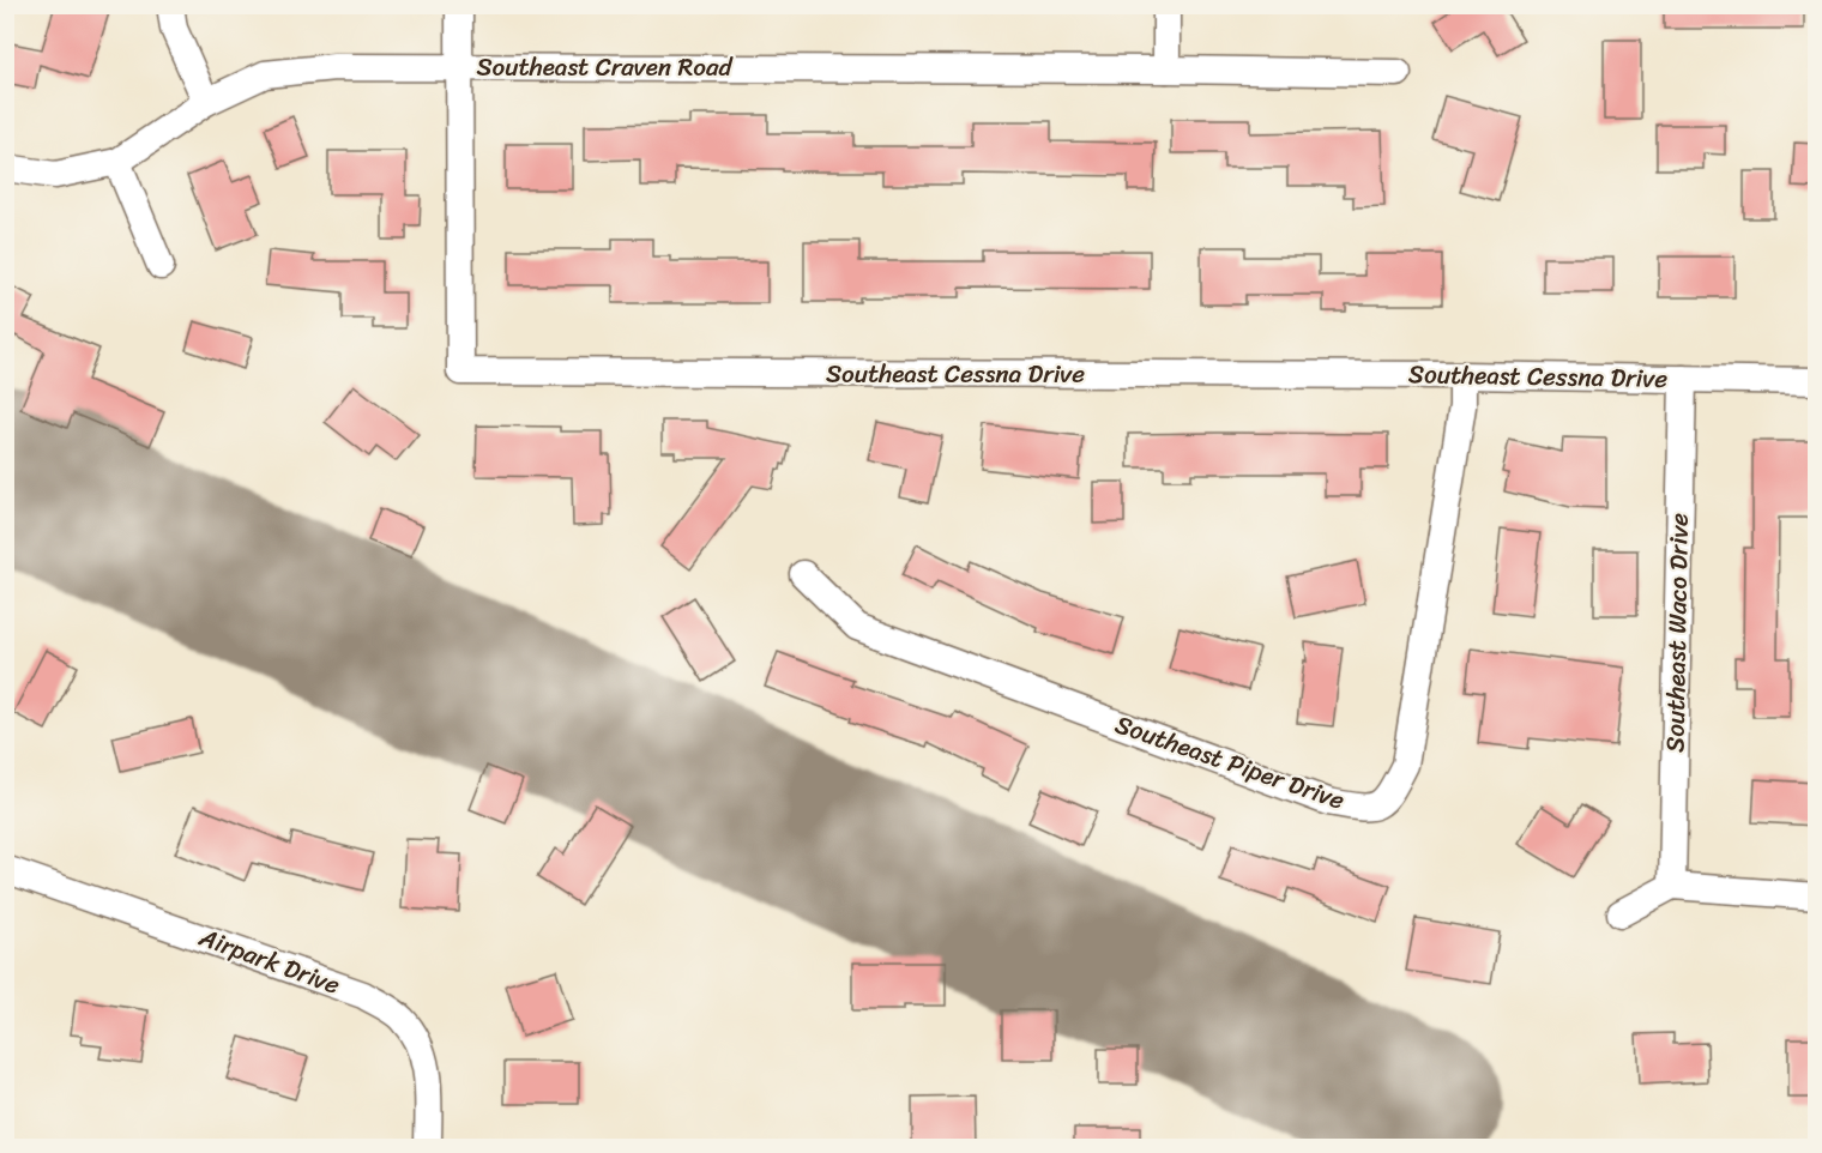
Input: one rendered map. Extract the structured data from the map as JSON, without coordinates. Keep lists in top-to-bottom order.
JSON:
{
  "streets": {
    "street": [
      "Southeast Craven Road",
      "Southeast Cessna Drive",
      "Southeast Waco Drive",
      "Southeast Piper Drive",
      "Airpark Drive"
    ]
  },
  "crossings": [
    ["Southeast Craven Road", "Southeast Cessna Drive"],
    ["Southeast Cessna Drive", "Southeast Waco Drive"],
    ["Southeast Cessna Drive", "Southeast Piper Drive"]
  ]
}
